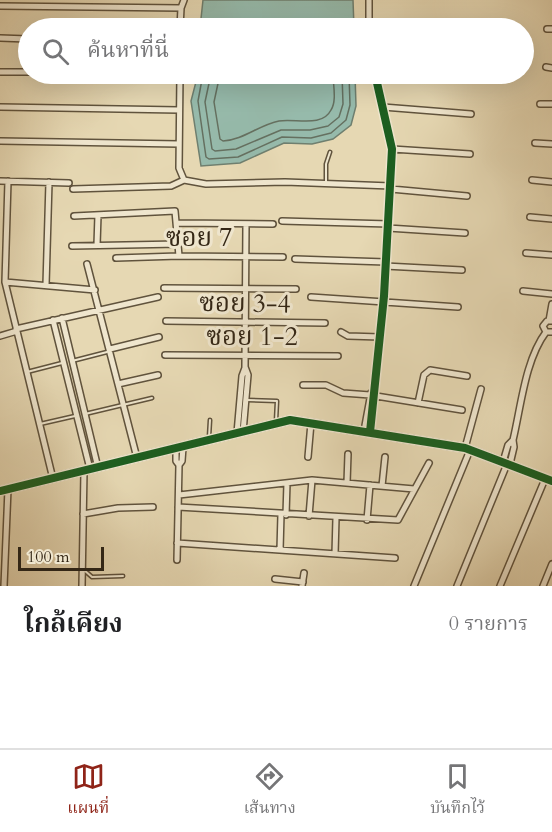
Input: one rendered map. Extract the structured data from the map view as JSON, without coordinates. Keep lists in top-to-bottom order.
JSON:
{
  "streets": {
    "street": ["ซอย 7", "ซอย 3-4", "ซอย 1-2"]
  },
  "scale_bar": "100 m",
  "page": {
    "search": "ค้นหาที่นี่",
    "scale": "100 m",
    "heading": ["ใกล้เคียง", "0 รายการ"],
    "nav": ["แผนที่", "เส้นทาง", "บันทึกไว้"]
  }
}
